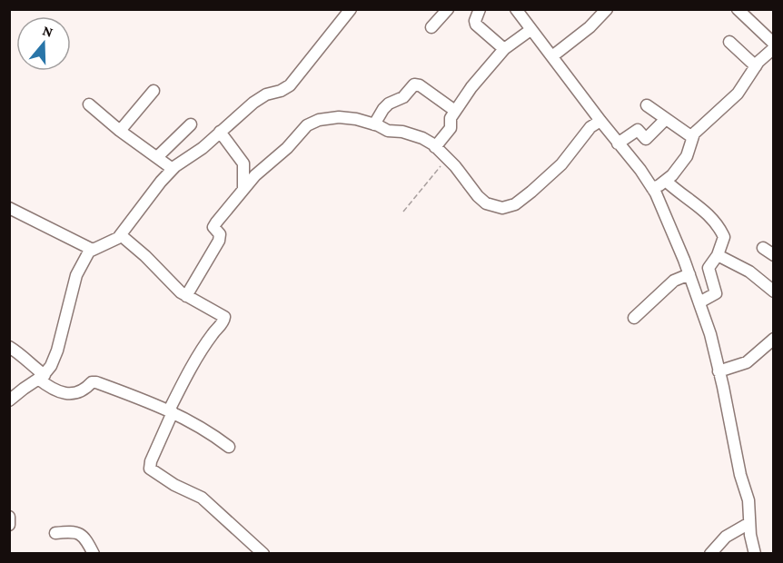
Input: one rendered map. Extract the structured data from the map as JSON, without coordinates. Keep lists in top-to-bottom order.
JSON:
{
  "north": "top"
}
